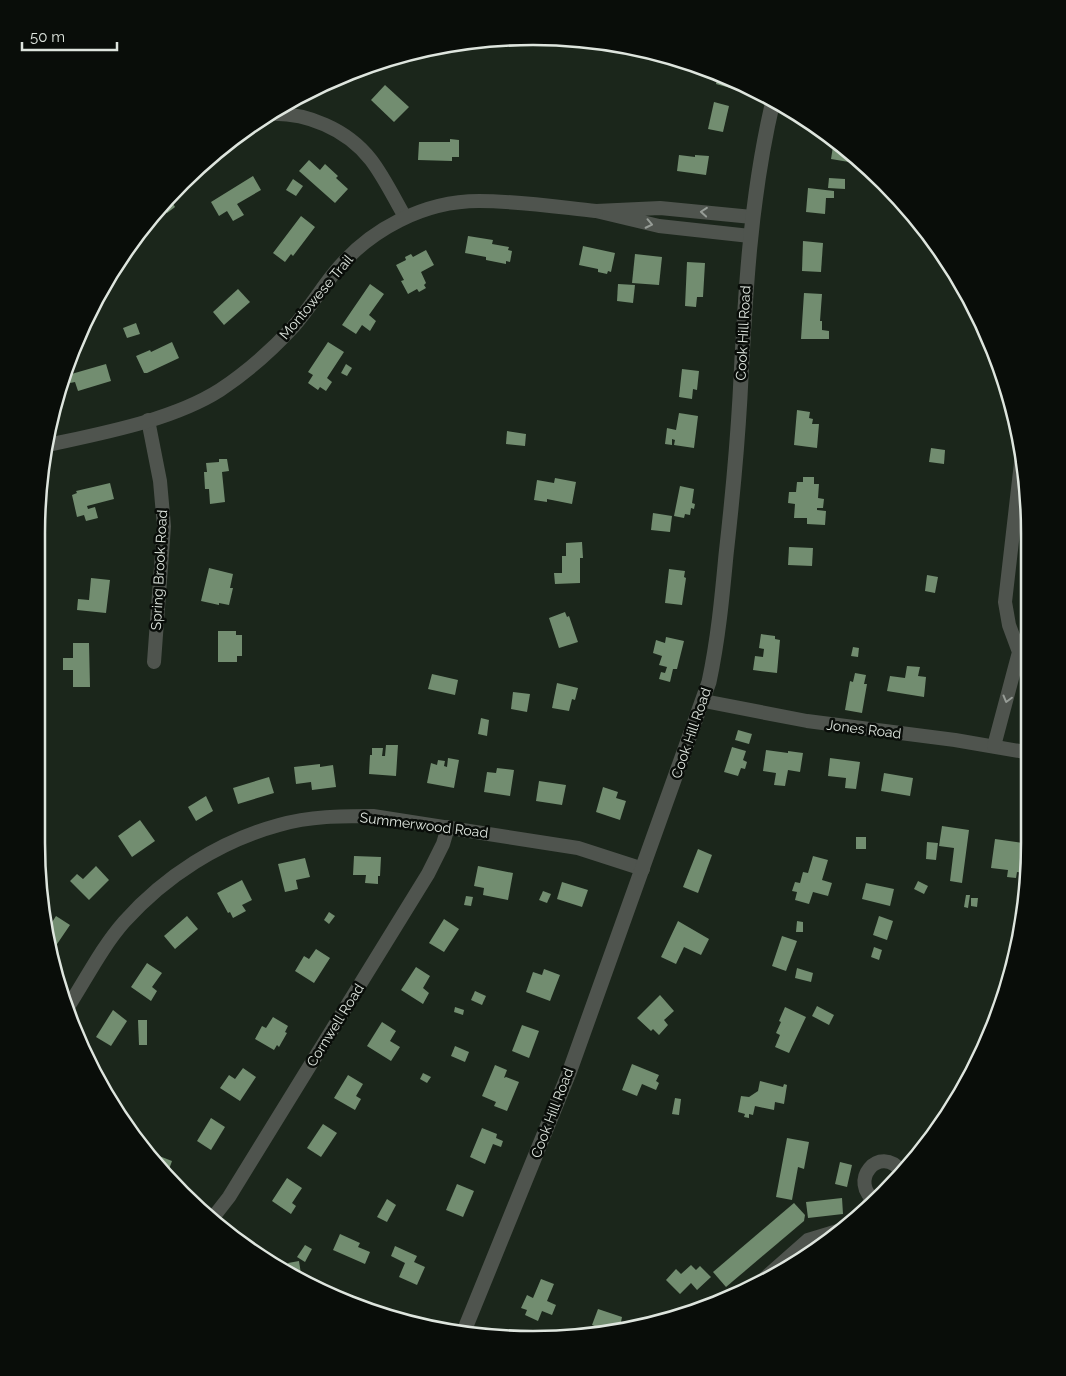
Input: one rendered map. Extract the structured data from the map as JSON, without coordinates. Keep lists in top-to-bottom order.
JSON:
{
  "streets": {
    "street": [
      "Montowese Trail",
      "Cook Hill Road",
      "Spring Brook Road",
      "Jones Road",
      "Summerwood Road",
      "Cornwell Road"
    ]
  },
  "crossings": [
    ["Montowese Trail", "Cook Hill Road"],
    ["Montowese Trail", "Spring Brook Road"],
    ["Cook Hill Road", "Jones Road"],
    ["Cook Hill Road", "Summerwood Road"],
    ["Summerwood Road", "Cornwell Road"]
  ],
  "scale_bar": "50 m"
}
